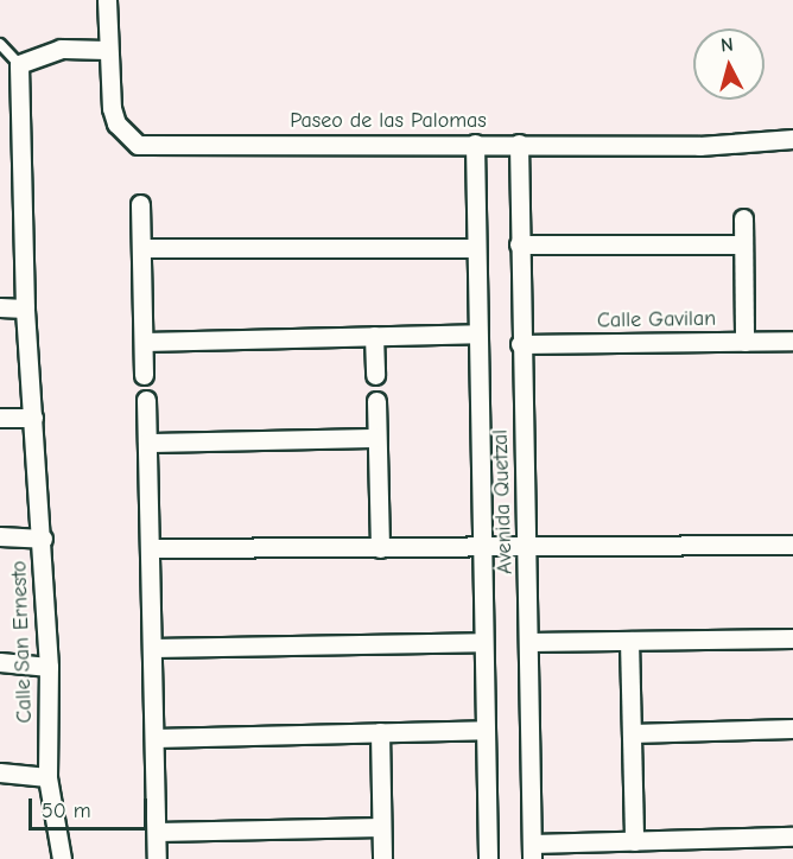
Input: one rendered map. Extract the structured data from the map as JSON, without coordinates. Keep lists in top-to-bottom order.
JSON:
{
  "streets": {
    "street": [
      "Paseo de las Palomas",
      "Calle Gavilan",
      "Avenida Quetzal",
      "Calle San Ernesto"
    ]
  },
  "crossings": [
    ["Paseo de las Palomas", "Avenida Quetzal"],
    ["Calle Gavilan", "Avenida Quetzal"]
  ],
  "scale_bar": "50 m",
  "north": "top"
}
